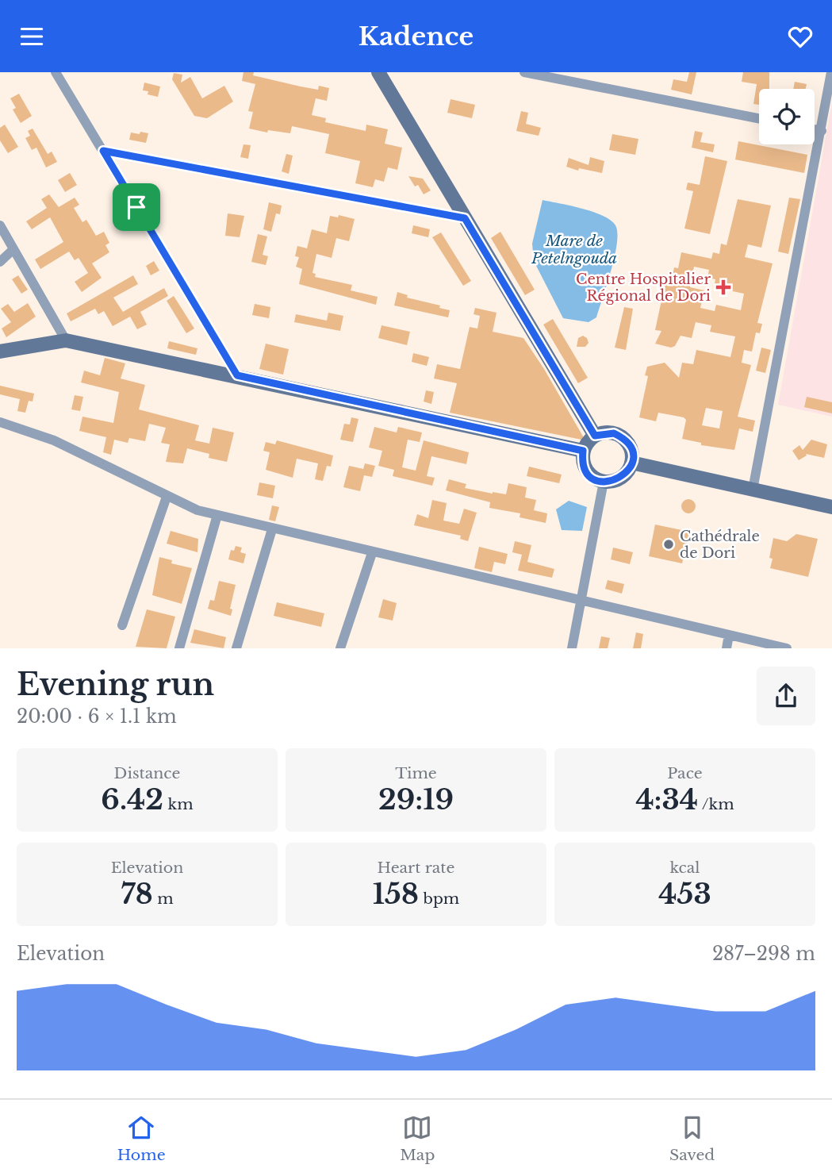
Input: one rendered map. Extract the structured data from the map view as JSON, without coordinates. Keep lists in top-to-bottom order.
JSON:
{
  "water": ["Mare de Petelngouda"],
  "places": {
    "health": ["Centre Hospitalier Régional de Dori"],
    "other": ["Cathédrale de Dori"]
  },
  "page": {
    "header": "Kadence",
    "heading": ["Evening run", "20:00 · 6 × 1.1 km"],
    "stats": [
      ["Distance", "6.42 km"],
      ["Time", "29:19"],
      ["Pace", "4:34 /km"],
      ["Elevation", "78 m"],
      ["Heart rate", "158 bpm"],
      ["kcal", "453"]
    ],
    "chart": ["Elevation", "287–298 m"],
    "tabs": ["Home", "Map", "Saved"]
  }
}
